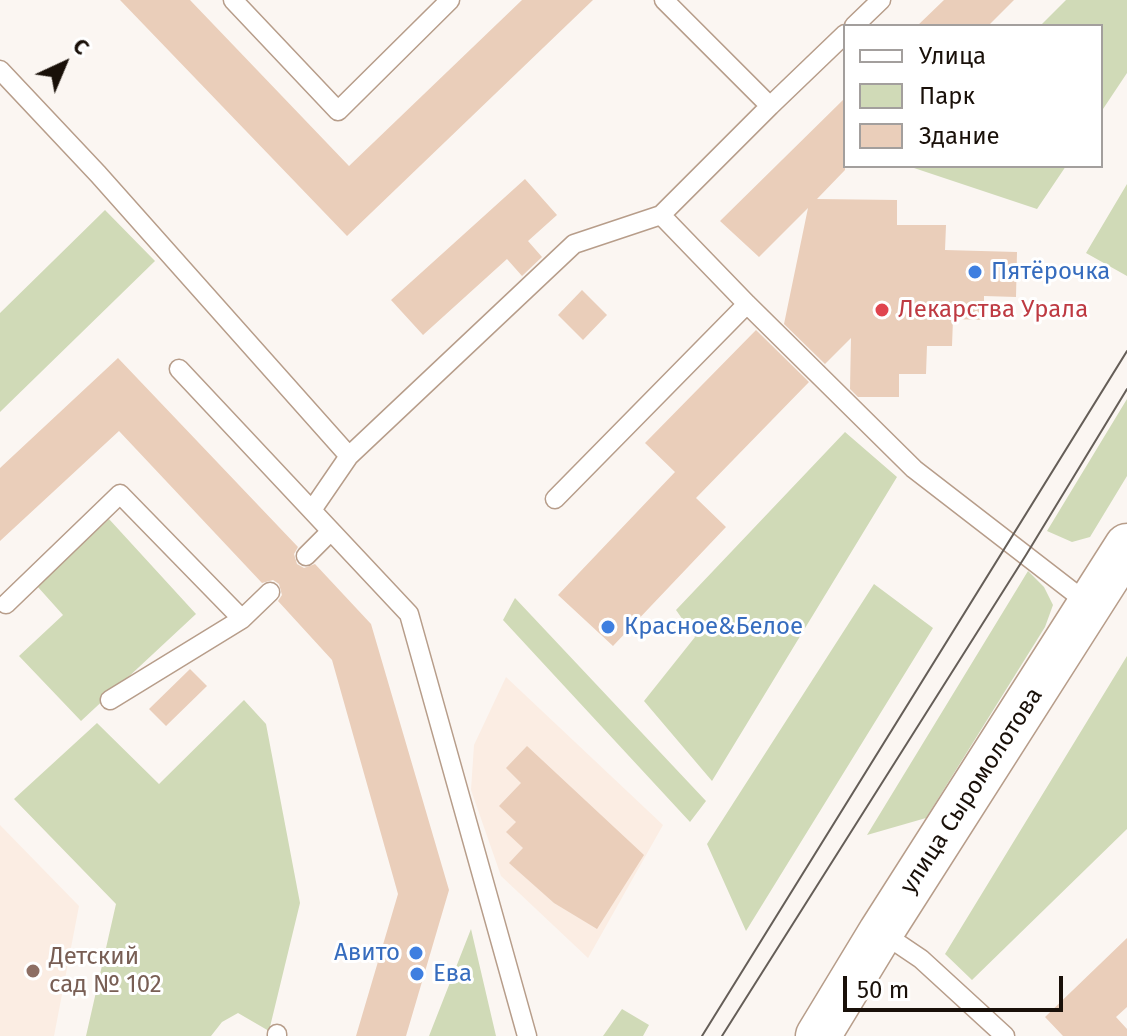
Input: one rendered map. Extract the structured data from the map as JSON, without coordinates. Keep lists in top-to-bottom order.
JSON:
{
  "streets": {
    "street": ["улица Сыромолотова"]
  },
  "places": [
    "Пятёрочка",
    "Лекарства Урала",
    "Красное&Белое",
    "Авито",
    "Детский сад № 102",
    "Ева"
  ],
  "legend": ["Улица", "Парк", "Здание"],
  "scale_bar": "50 m",
  "north": "top right"
}
